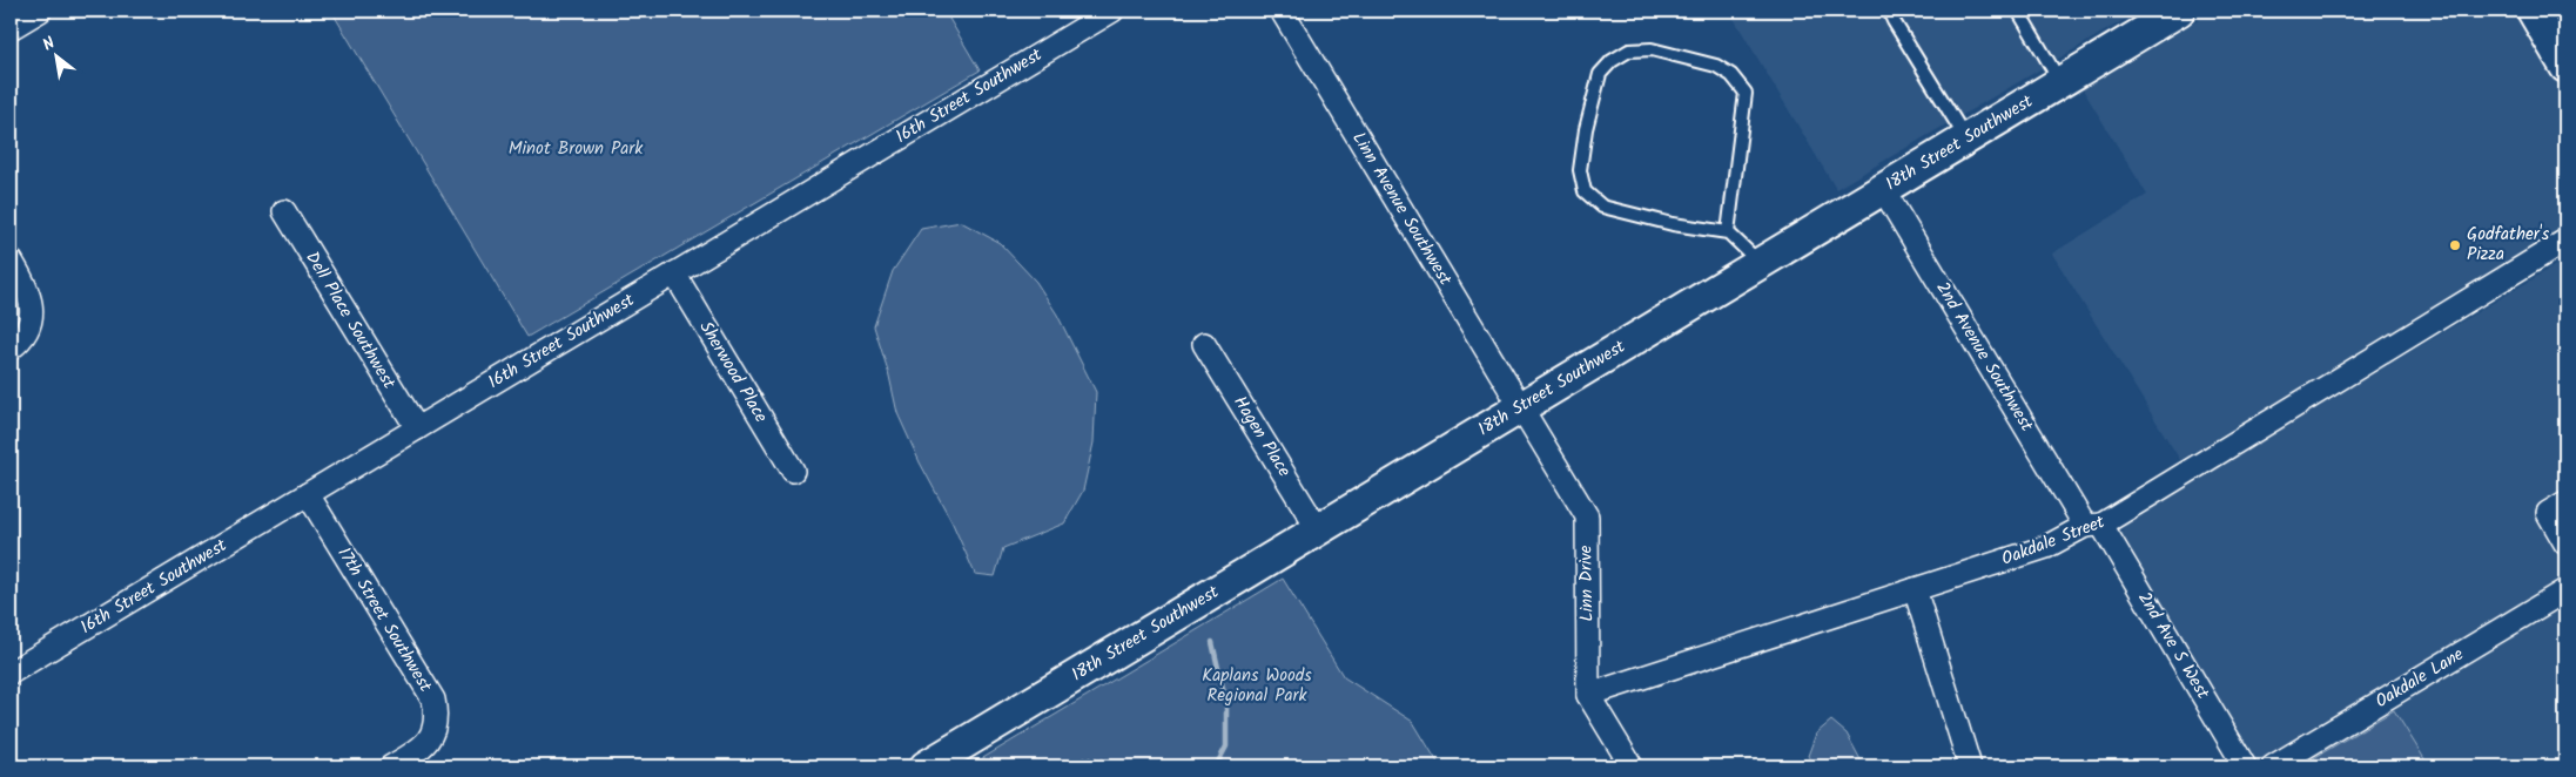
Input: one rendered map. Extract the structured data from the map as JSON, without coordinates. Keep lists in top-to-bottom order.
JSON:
{
  "streets": {
    "street": [
      "16th Street Southwest",
      "18th Street Southwest",
      "Linn Avenue Southwest",
      "Dell Place Southwest",
      "2nd Avenue Southwest",
      "Sherwood Place",
      "Hagen Place",
      "Oakdale Street",
      "Linn Drive",
      "17th Street Southwest",
      "2nd Ave S West",
      "Oakdale Lane"
    ]
  },
  "crossings": [
    ["16th Street Southwest", "Dell Place Southwest"],
    ["16th Street Southwest", "Sherwood Place"],
    ["16th Street Southwest", "17th Street Southwest"],
    ["18th Street Southwest", "Linn Avenue Southwest"],
    ["18th Street Southwest", "2nd Avenue Southwest"],
    ["18th Street Southwest", "Hagen Place"],
    ["18th Street Southwest", "Linn Drive"],
    ["Linn Avenue Southwest", "Linn Drive"],
    ["2nd Avenue Southwest", "Oakdale Street"],
    ["2nd Avenue Southwest", "2nd Ave S West"],
    ["Oakdale Street", "Linn Drive"],
    ["Oakdale Street", "2nd Ave S West"]
  ],
  "parks": ["Minot Brown Park", "Kaplans Woods Regional Park"],
  "places": ["Godfather's Pizza"],
  "north": "top left"
}
